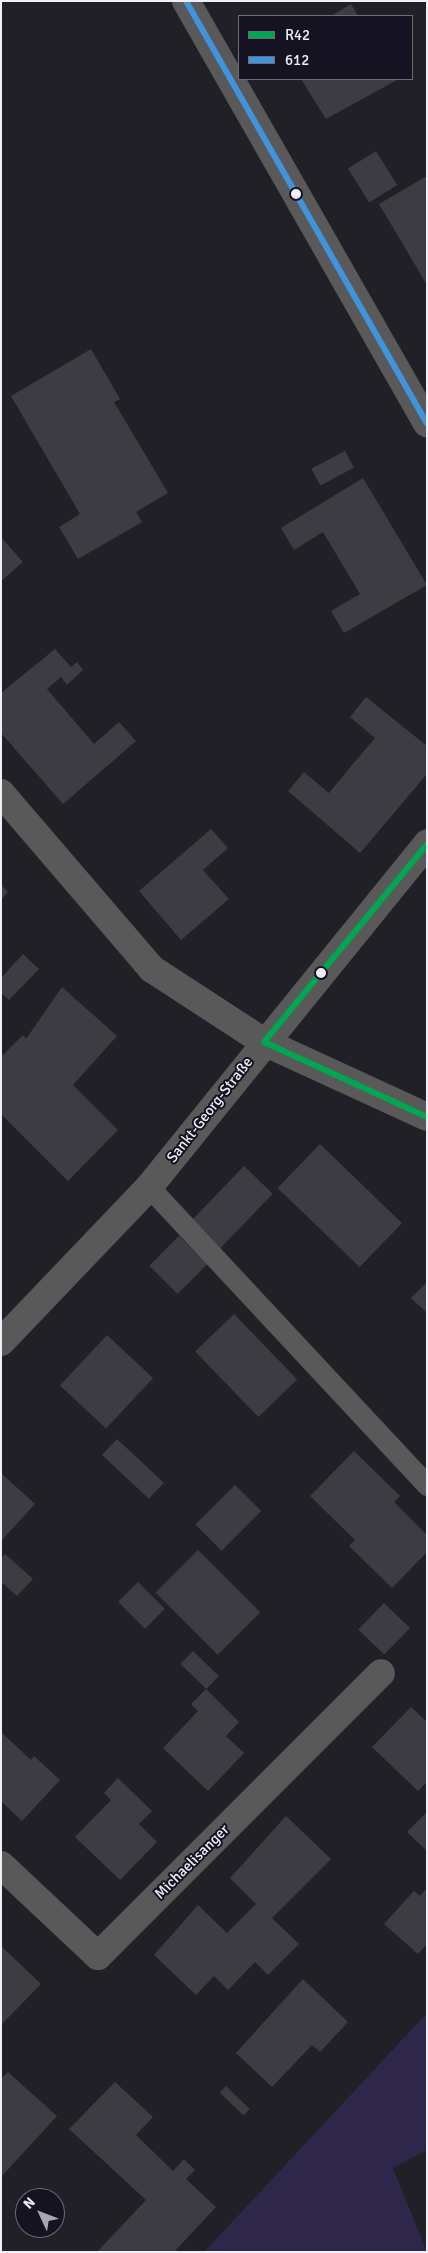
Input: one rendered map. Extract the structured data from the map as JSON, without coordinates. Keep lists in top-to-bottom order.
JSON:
{
  "streets": {
    "street": ["Sankt-Georg-Straße", "Michaelisanger"]
  },
  "lines": ["transit line 612", "transit line R42"],
  "legend": ["R42", "612"],
  "north": "top left"
}
